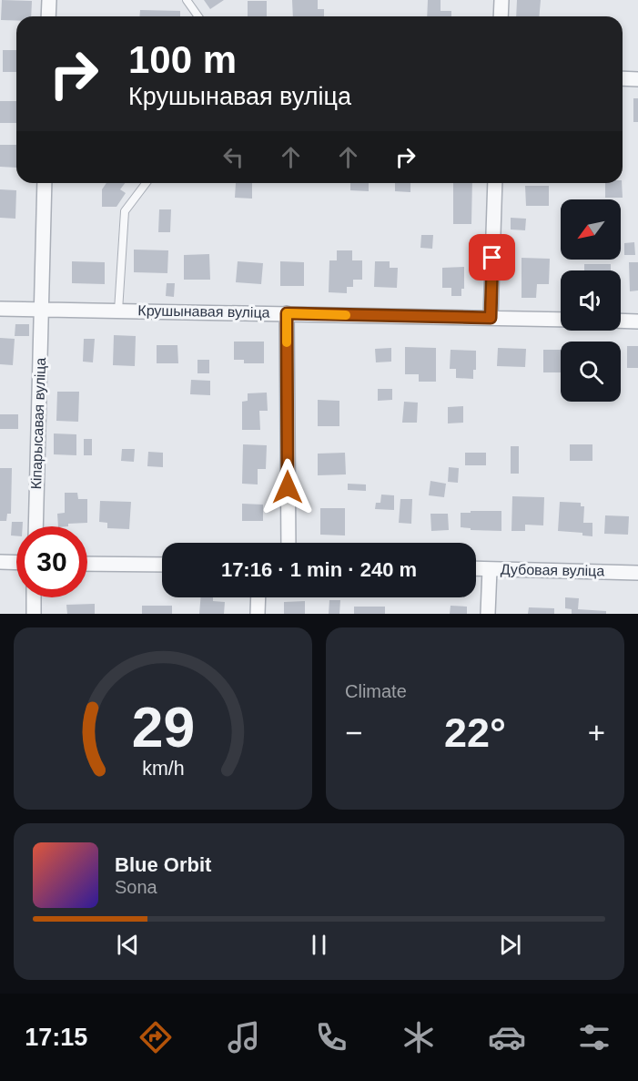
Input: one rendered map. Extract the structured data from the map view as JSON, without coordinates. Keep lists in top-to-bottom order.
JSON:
{
  "streets": {
    "street": ["Крушынавая вуліца", "Кіпарысавая вуліца", "Дубовая вуліца"]
  },
  "crossings": [
    ["Крушынавая вуліца", "Кіпарысавая вуліца"]
  ],
  "north": "bottom left",
  "page": {
    "turn": ["100 m", "Крушынавая вуліца"],
    "limit": "30",
    "trip": "17:16 · 1 min · 240 m",
    "tile": "Climate",
    "heat": ["−", "22°", "+"],
    "song": ["Blue Orbit", "Sona"],
    "tabs": "17:15",
    "gauge": ["29", "km/h"]
  }
}
